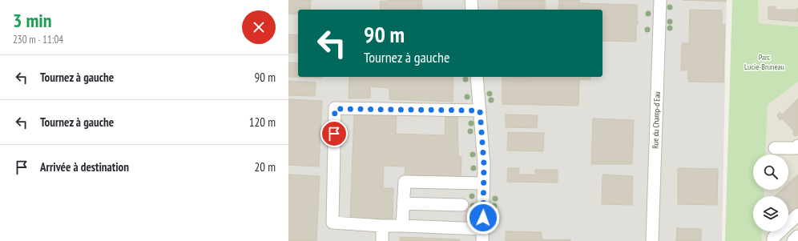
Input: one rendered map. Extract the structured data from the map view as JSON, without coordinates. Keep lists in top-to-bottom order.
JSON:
{
  "streets": {
    "street": ["Rue du Champ-d'Eau"]
  },
  "parks": ["Parc Lucie-Bruneau"],
  "page": {
    "heading": ["3 min", "230 m · 11:04"],
    "turn": ["90 m", "Tournez à gauche"],
    "list": [
      {
        "name": "Tournez à gauche",
        "value": "90 m"
      },
      {
        "name": "Tournez à gauche",
        "value": "120 m"
      },
      {
        "name": "Arrivée à destination",
        "value": "20 m"
      }
    ]
  }
}
